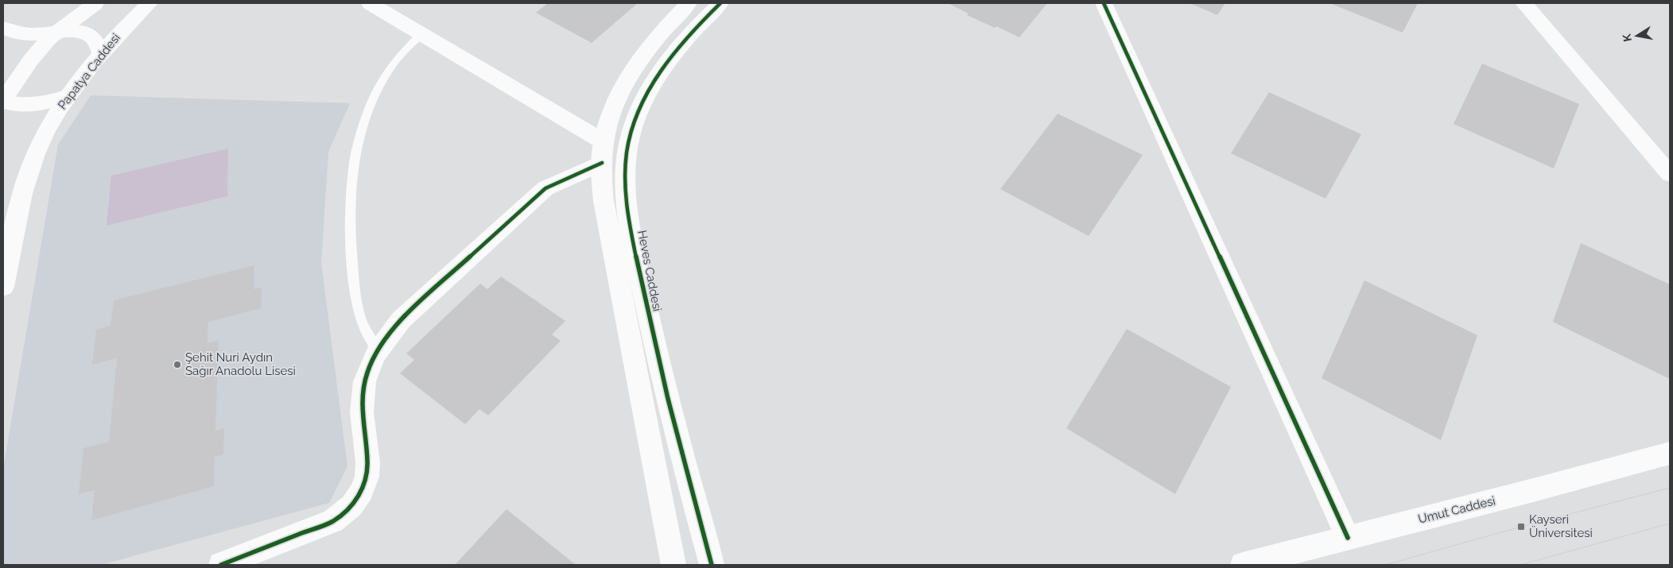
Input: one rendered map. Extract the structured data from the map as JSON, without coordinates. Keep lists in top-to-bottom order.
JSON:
{
  "streets": {
    "street": ["Papatya Caddesi", "Heves Caddesi", "Umut Caddesi"]
  },
  "places": {
    "other": ["Şehit Nuri Aydın Sağır Anadolu Lisesi"],
    "transit": ["Kayseri Üniversitesi"]
  },
  "north": "left"
}
